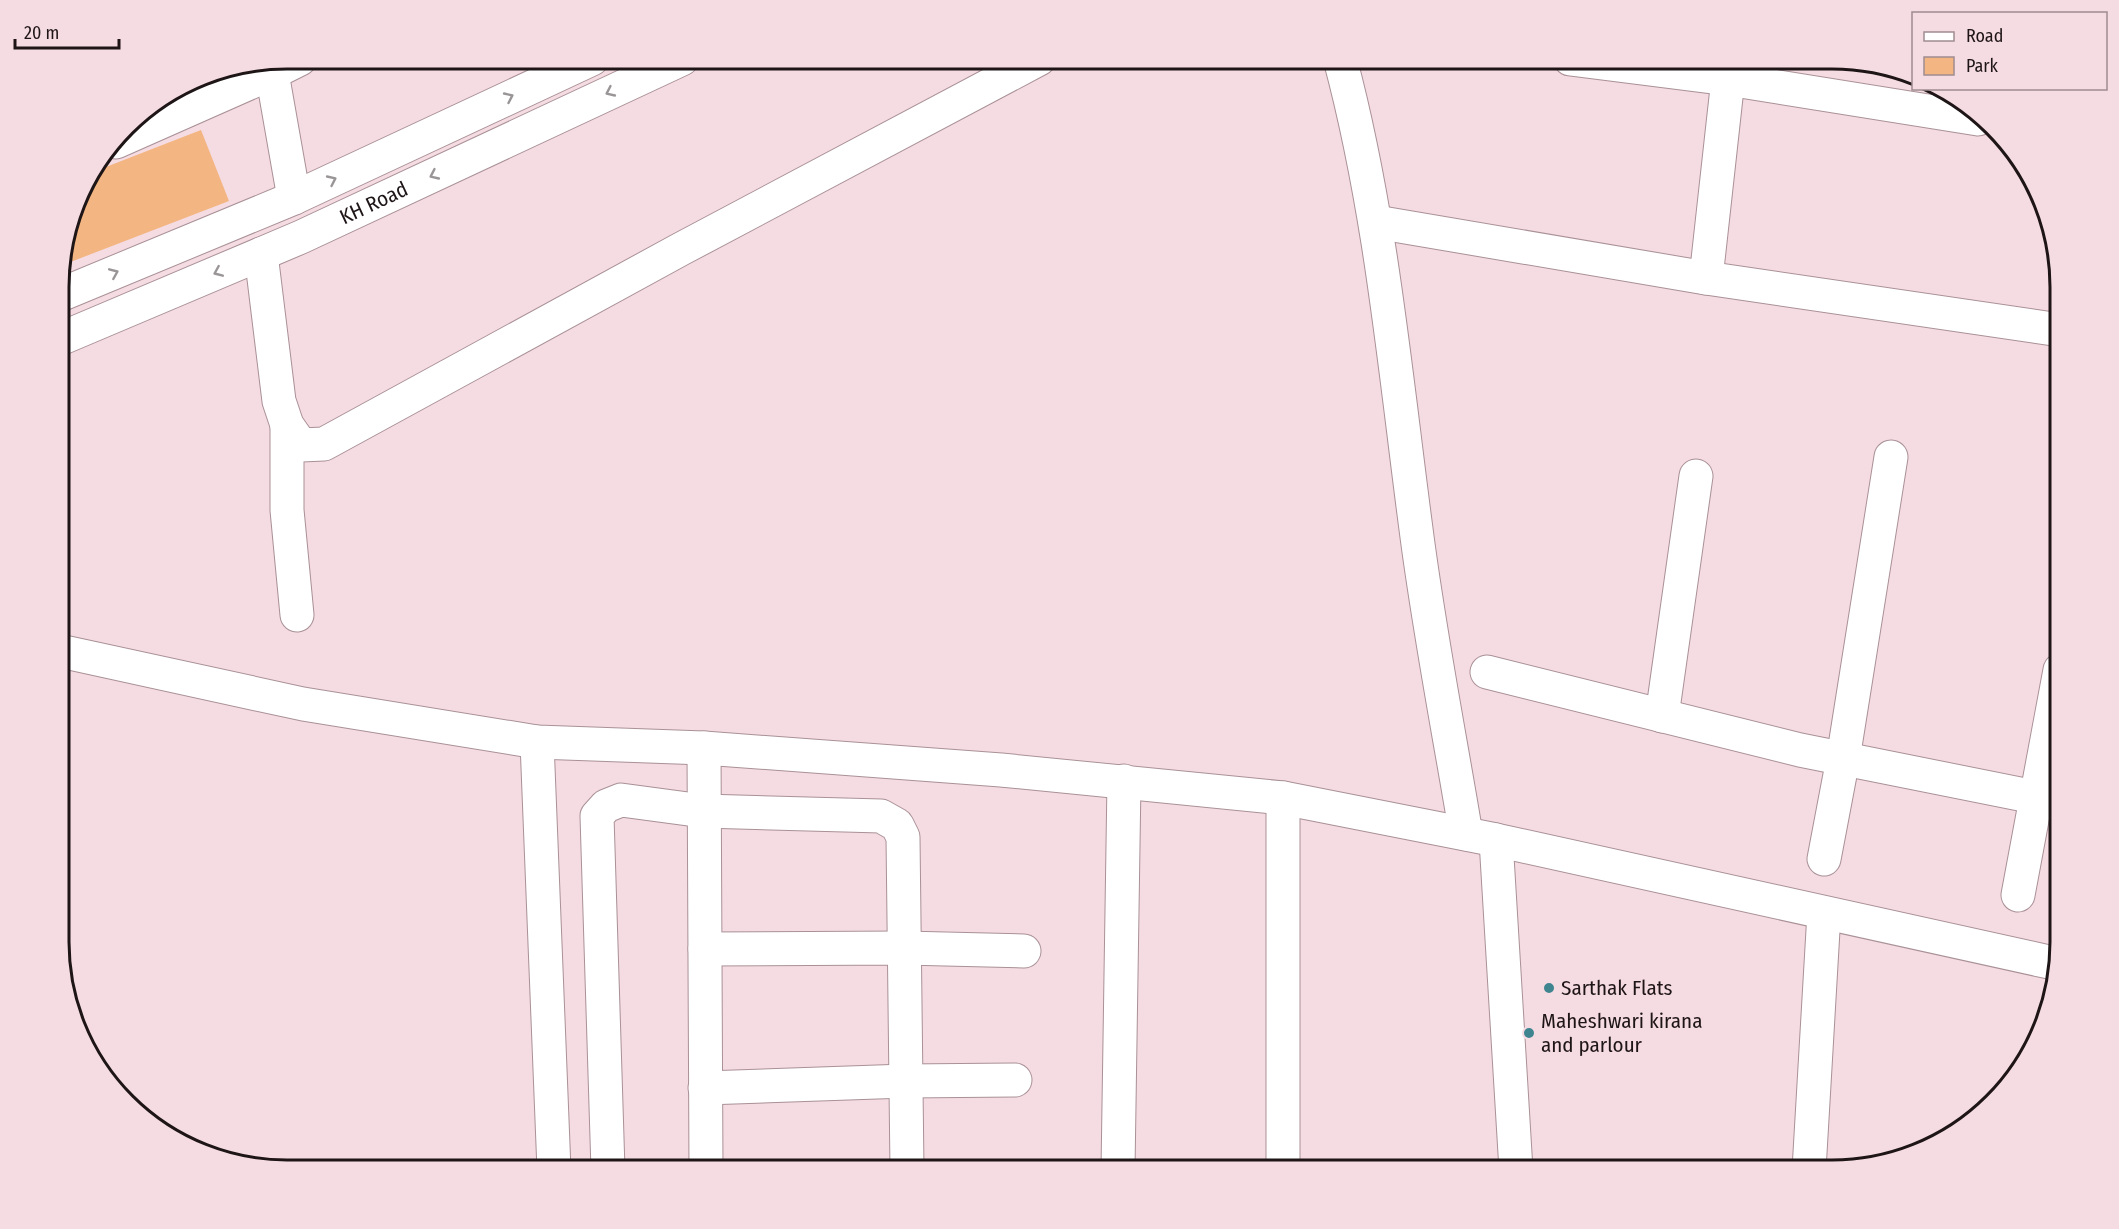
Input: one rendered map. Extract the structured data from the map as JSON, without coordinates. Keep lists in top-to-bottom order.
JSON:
{
  "streets": {
    "street": ["KH Road"]
  },
  "places": ["Sarthak Flats", "Maheshwari kirana and parlour"],
  "legend": ["Road", "Park"],
  "scale_bar": "20 m"
}
